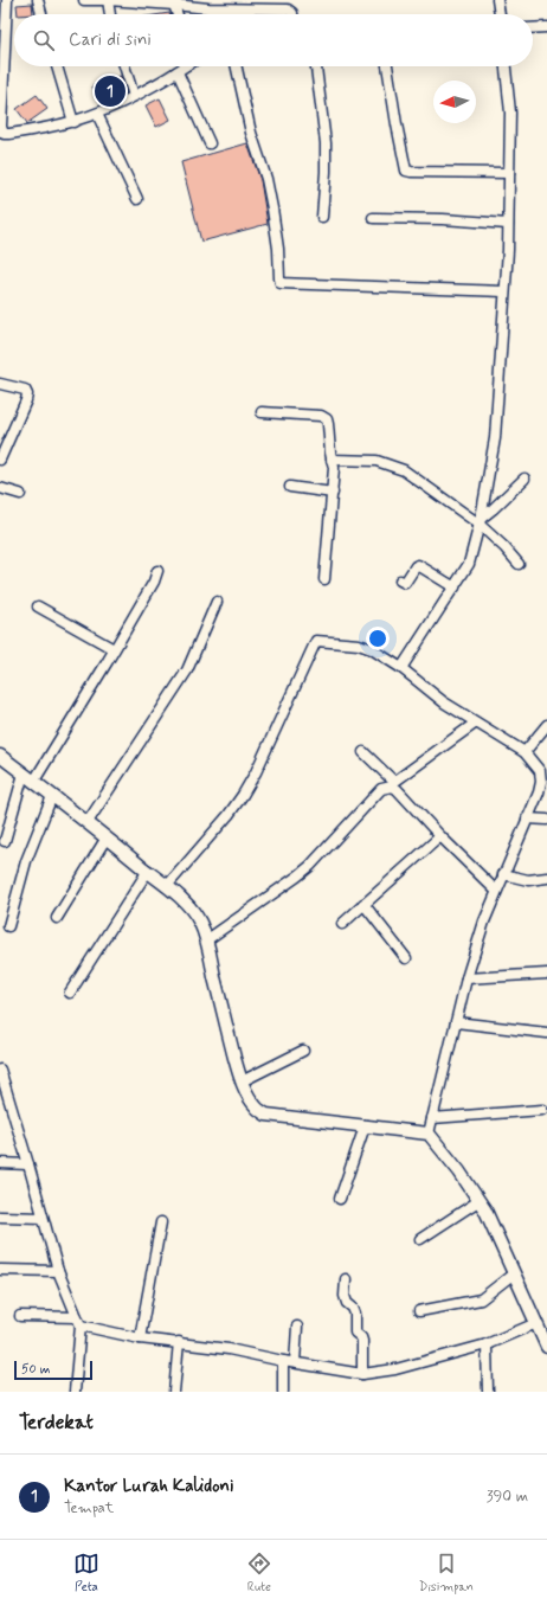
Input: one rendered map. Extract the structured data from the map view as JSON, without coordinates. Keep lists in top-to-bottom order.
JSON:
{
  "scale_bar": "50 m",
  "north": "left",
  "page": {
    "search": "Cari di sini",
    "pins": "1",
    "scale": "50 m",
    "heading": "Terdekat",
    "list": [
      {
        "mark": "1",
        "name": "Kantor Lurah Kalidoni",
        "note": "Tempat",
        "value": "390 m"
      }
    ],
    "nav": ["Peta", "Rute", "Disimpan"]
  }
}
